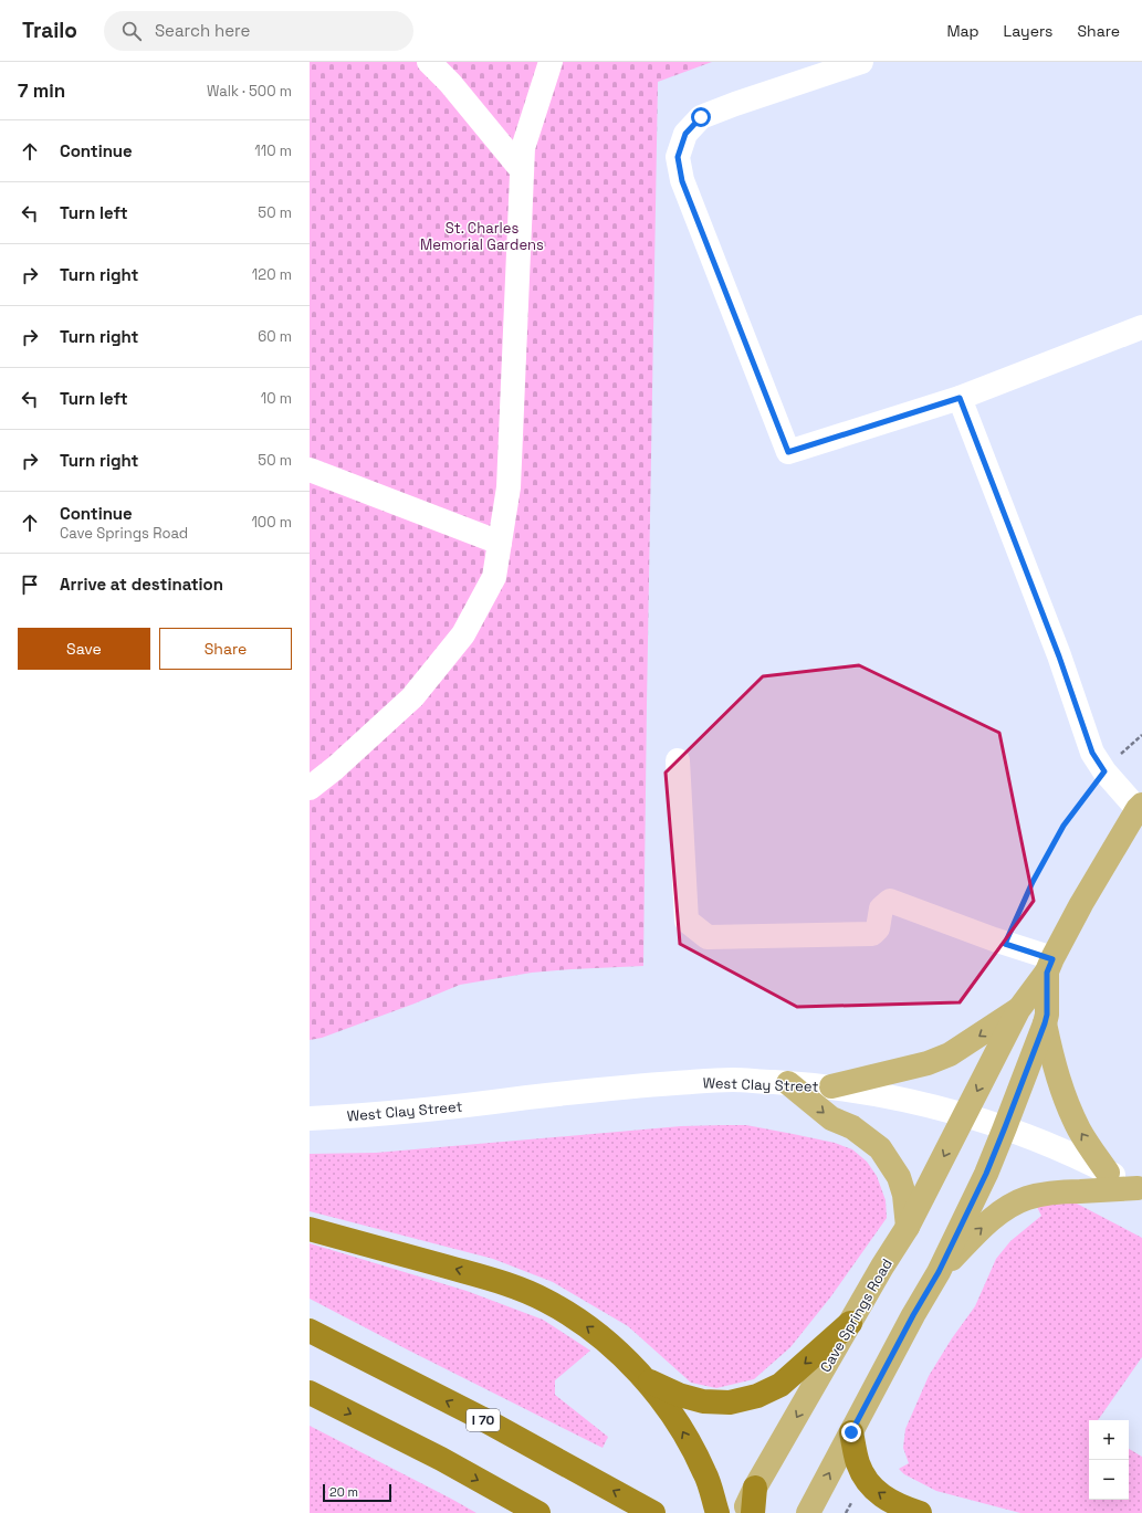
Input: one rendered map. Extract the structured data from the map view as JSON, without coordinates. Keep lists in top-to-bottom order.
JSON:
{
  "streets": {
    "highway": ["I 70"],
    "main road": ["Cave Springs Road"],
    "street": ["West Clay Street"]
  },
  "crossings": [
    ["West Clay Street", "Cave Springs Road"]
  ],
  "parks": ["St. Charles Memorial Gardens"],
  "scale_bar": "20 m",
  "page": {
    "header": "Trailo",
    "search": "Search here",
    "nav": ["Map", "Layers", "Share"],
    "heading": ["7 min", "Walk · 500 m"],
    "list": [
      ["Continue", "110 m"],
      ["Turn left", "50 m"],
      ["Turn right", "120 m"],
      ["Turn right", "60 m"],
      ["Turn left", "10 m"],
      ["Turn right", "50 m"],
      ["Continue", "Cave Springs Road", "100 m"],
      "Arrive at destination"
    ],
    "buttons": ["Save", "Share"],
    "map_buttons": ["+", "−"],
    "scale": "20 m"
  }
}
